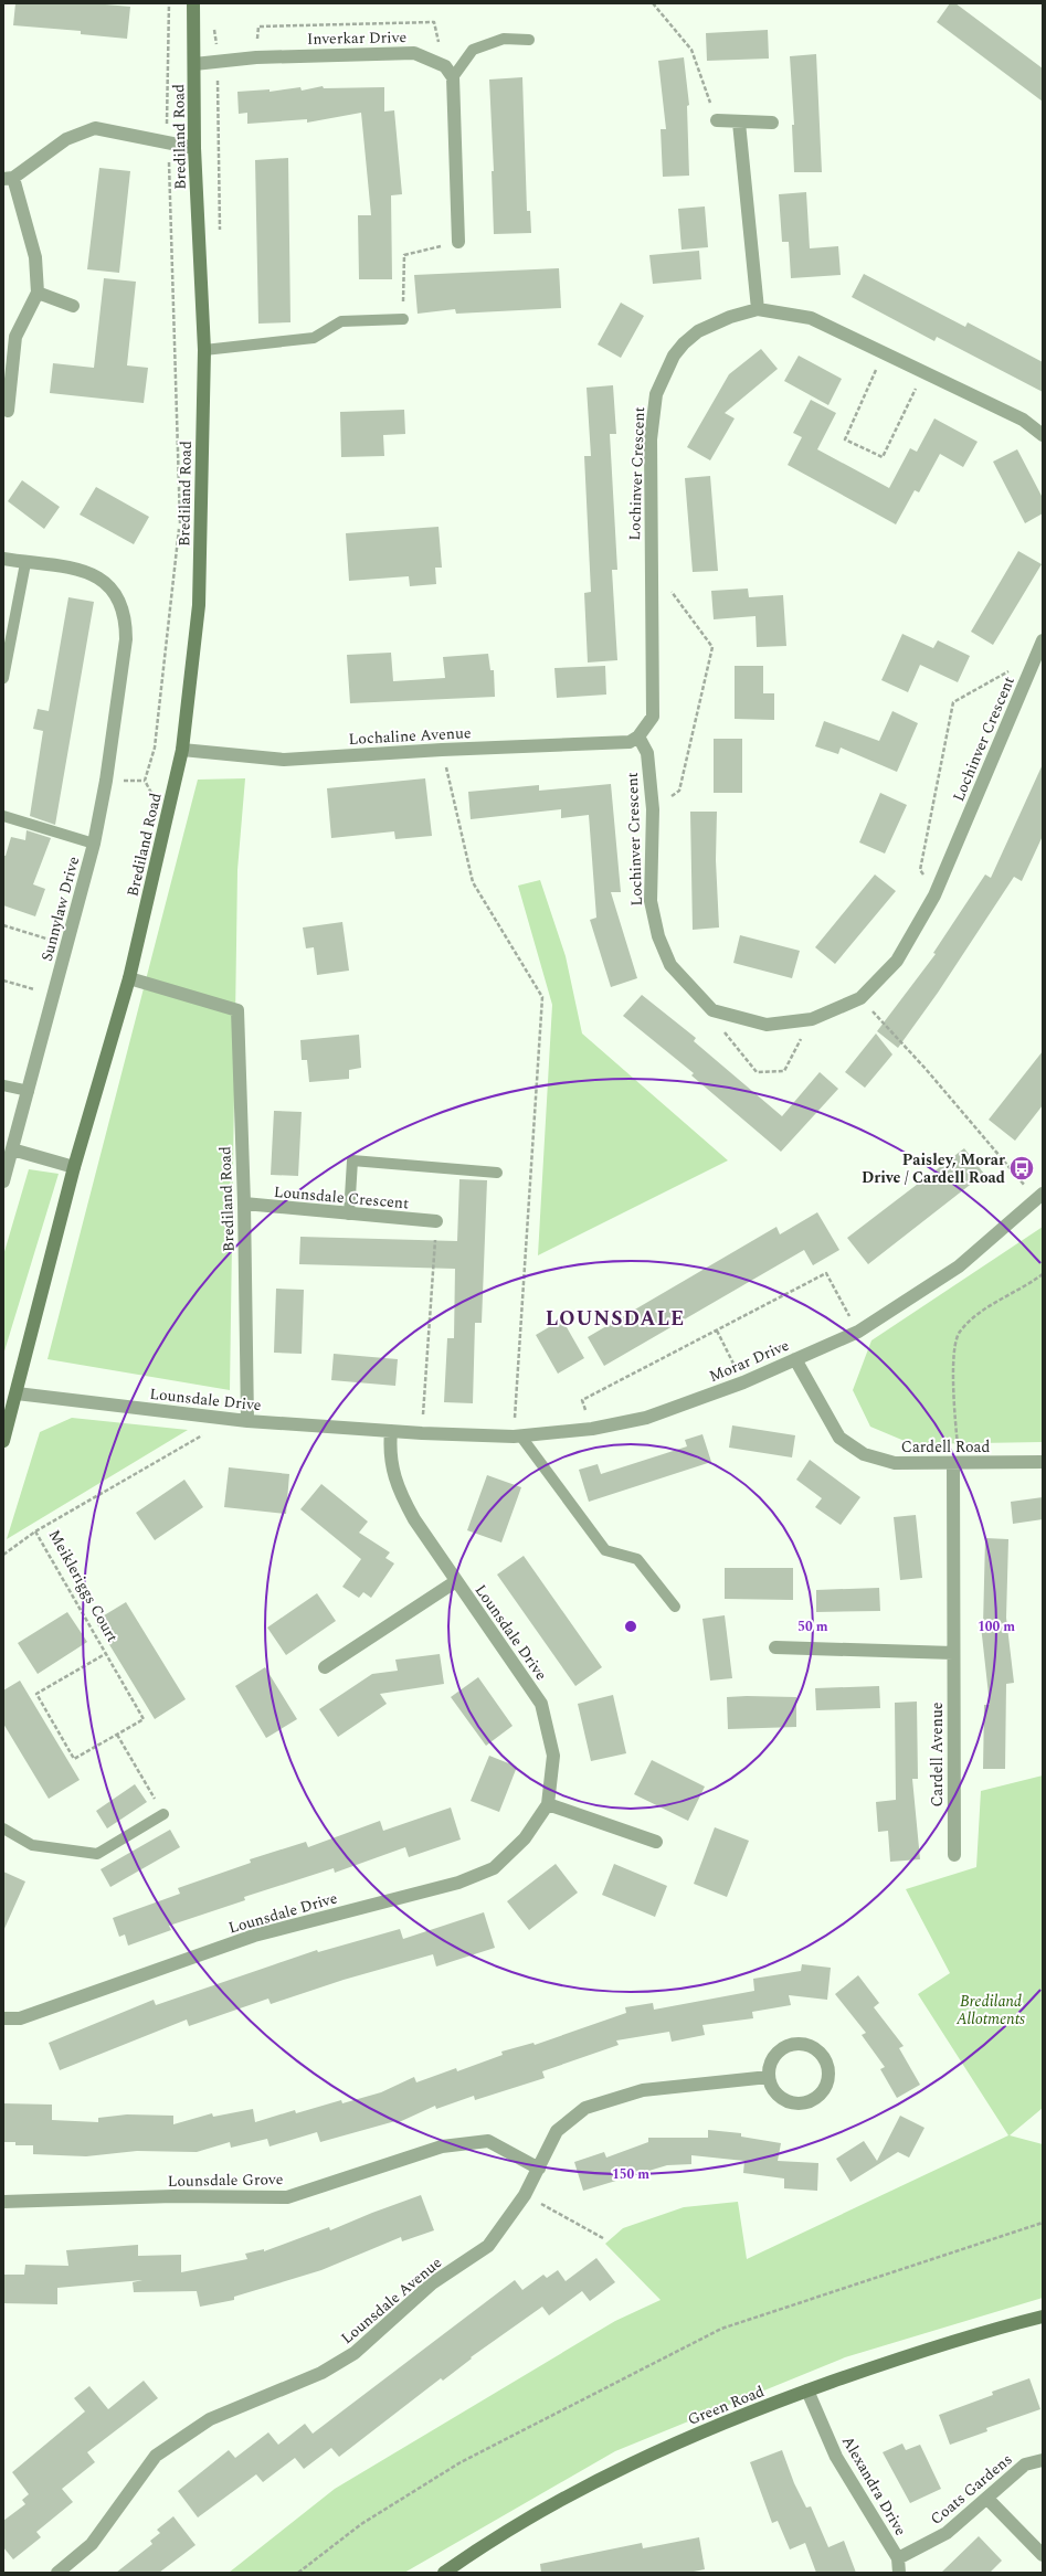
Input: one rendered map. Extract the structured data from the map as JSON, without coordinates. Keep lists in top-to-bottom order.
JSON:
{
  "streets": {
    "street": [
      "Inverkar Drive",
      "Brediland Road",
      "Lochinver Crescent",
      "Lochaline Avenue",
      "Sunnylaw Drive",
      "Lounsdale Crescent",
      "Morar Drive",
      "Lounsdale Drive",
      "Cardell Road",
      "Cardell Avenue",
      "Lounsdale Grove",
      "Lounsdale Avenue",
      "Green Road",
      "Alexandra Drive",
      "Coats Gardens"
    ],
    "path": ["Meikleriggs Court"]
  },
  "crossings": [
    ["Inverkar Drive", "Brediland Road"],
    ["Brediland Road", "Lochaline Avenue"],
    ["Brediland Road", "Lounsdale Crescent"],
    ["Brediland Road", "Lounsdale Drive"],
    ["Lochinver Crescent", "Lochaline Avenue"],
    ["Morar Drive", "Lounsdale Drive"],
    ["Morar Drive", "Cardell Road"],
    ["Cardell Road", "Cardell Avenue"],
    ["Lounsdale Grove", "Lounsdale Avenue"],
    ["Green Road", "Alexandra Drive"],
    ["Alexandra Drive", "Coats Gardens"]
  ],
  "districts": ["LOUNSDALE"],
  "parks": ["Brediland Allotments"],
  "places": {
    "bus stop": ["Paisley, Morar Drive / Cardell Road"]
  },
  "rings": ["50 m", "100 m", "150 m"]
}
